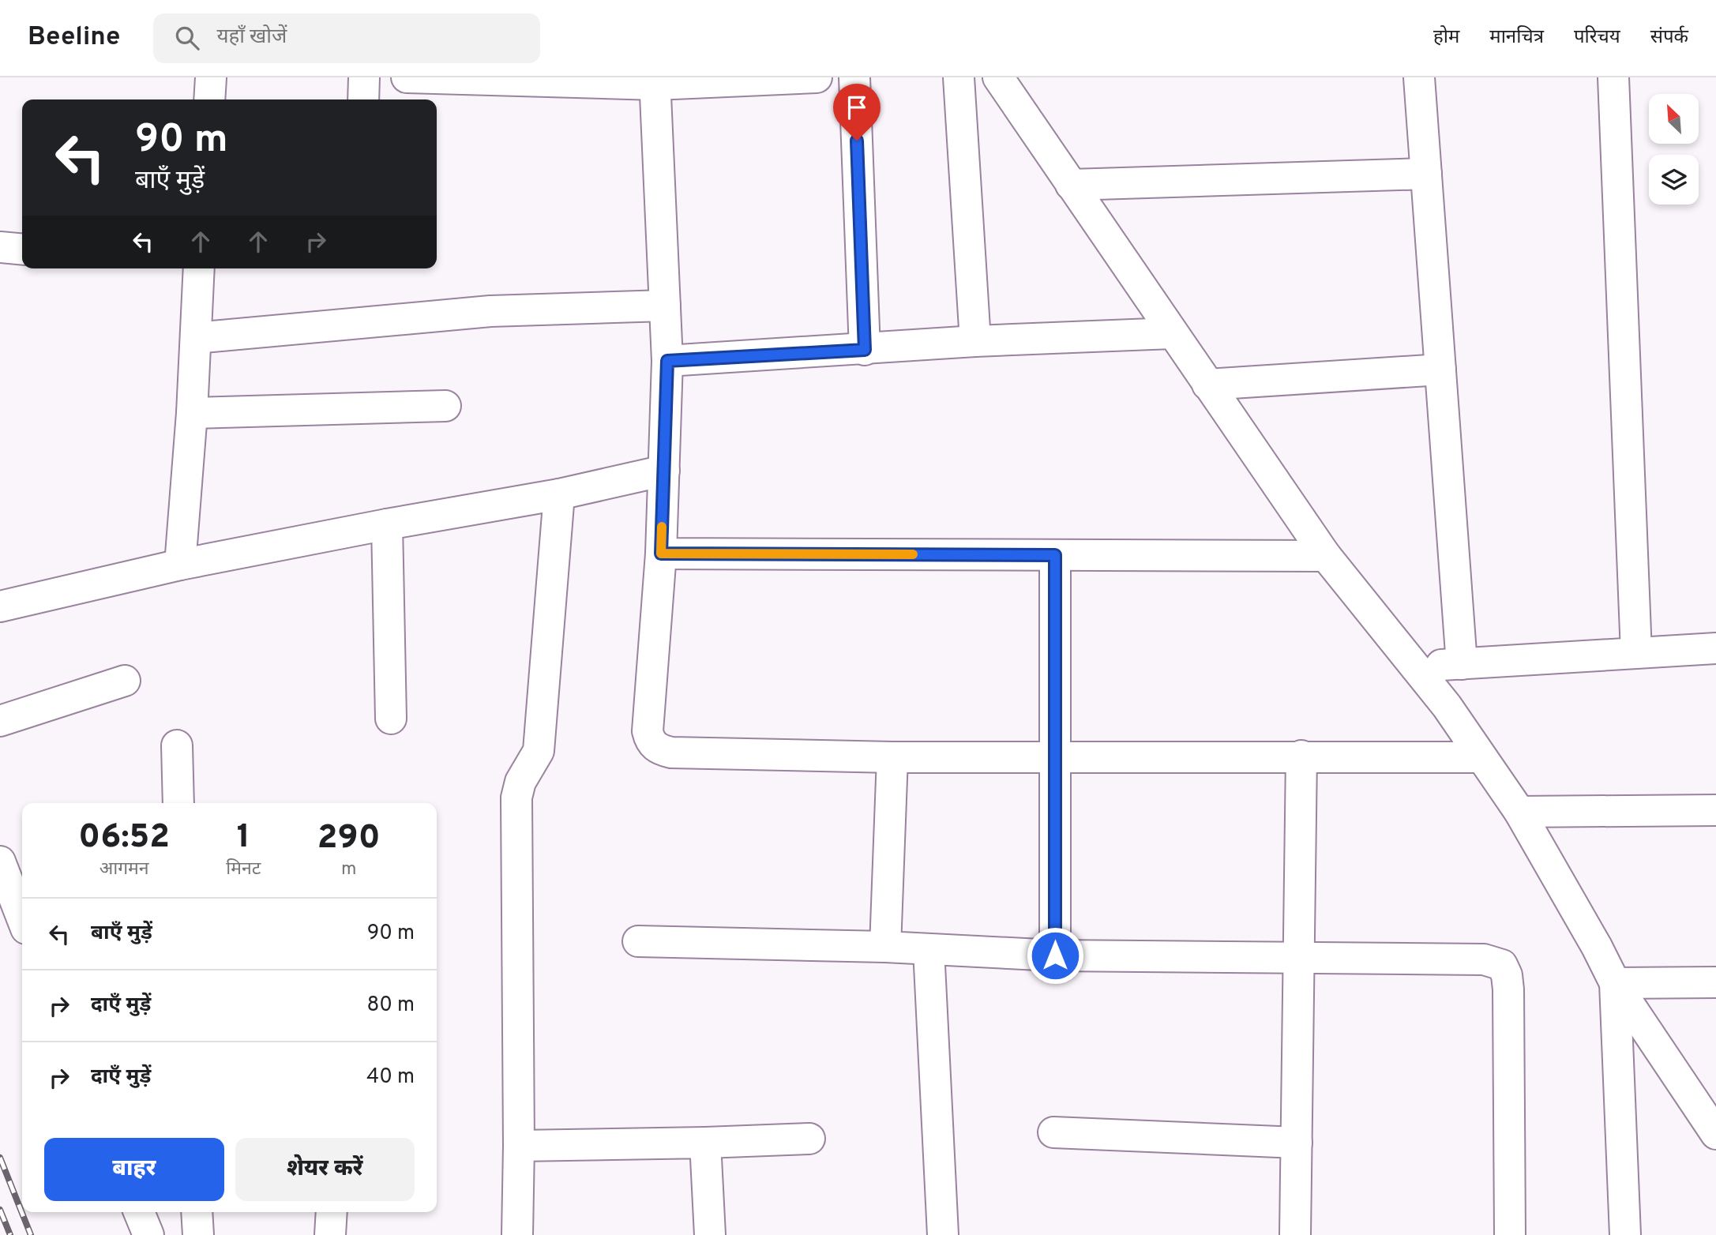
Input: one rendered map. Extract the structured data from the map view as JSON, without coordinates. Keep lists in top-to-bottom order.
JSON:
{
  "north": "top left",
  "page": {
    "header": "Beeline",
    "search": "यहाँ खोजें",
    "nav": [
      "होम",
      "मानचित्र",
      "परिचय",
      "संपर्क"
    ],
    "turn": ["90 m", "बाएँ मुड़ें"],
    "eta": [
      "06:52",
      "आगमन",
      "1",
      "मिनट",
      "290",
      "m"
    ],
    "list": [
      {
        "name": "बाएँ मुड़ें",
        "value": "90 m"
      },
      {
        "name": "दाएँ मुड़ें",
        "value": "80 m"
      },
      {
        "name": "दाएँ मुड़ें",
        "value": "40 m"
      }
    ],
    "buttons": ["बाहर", "शेयर करें"]
  }
}
